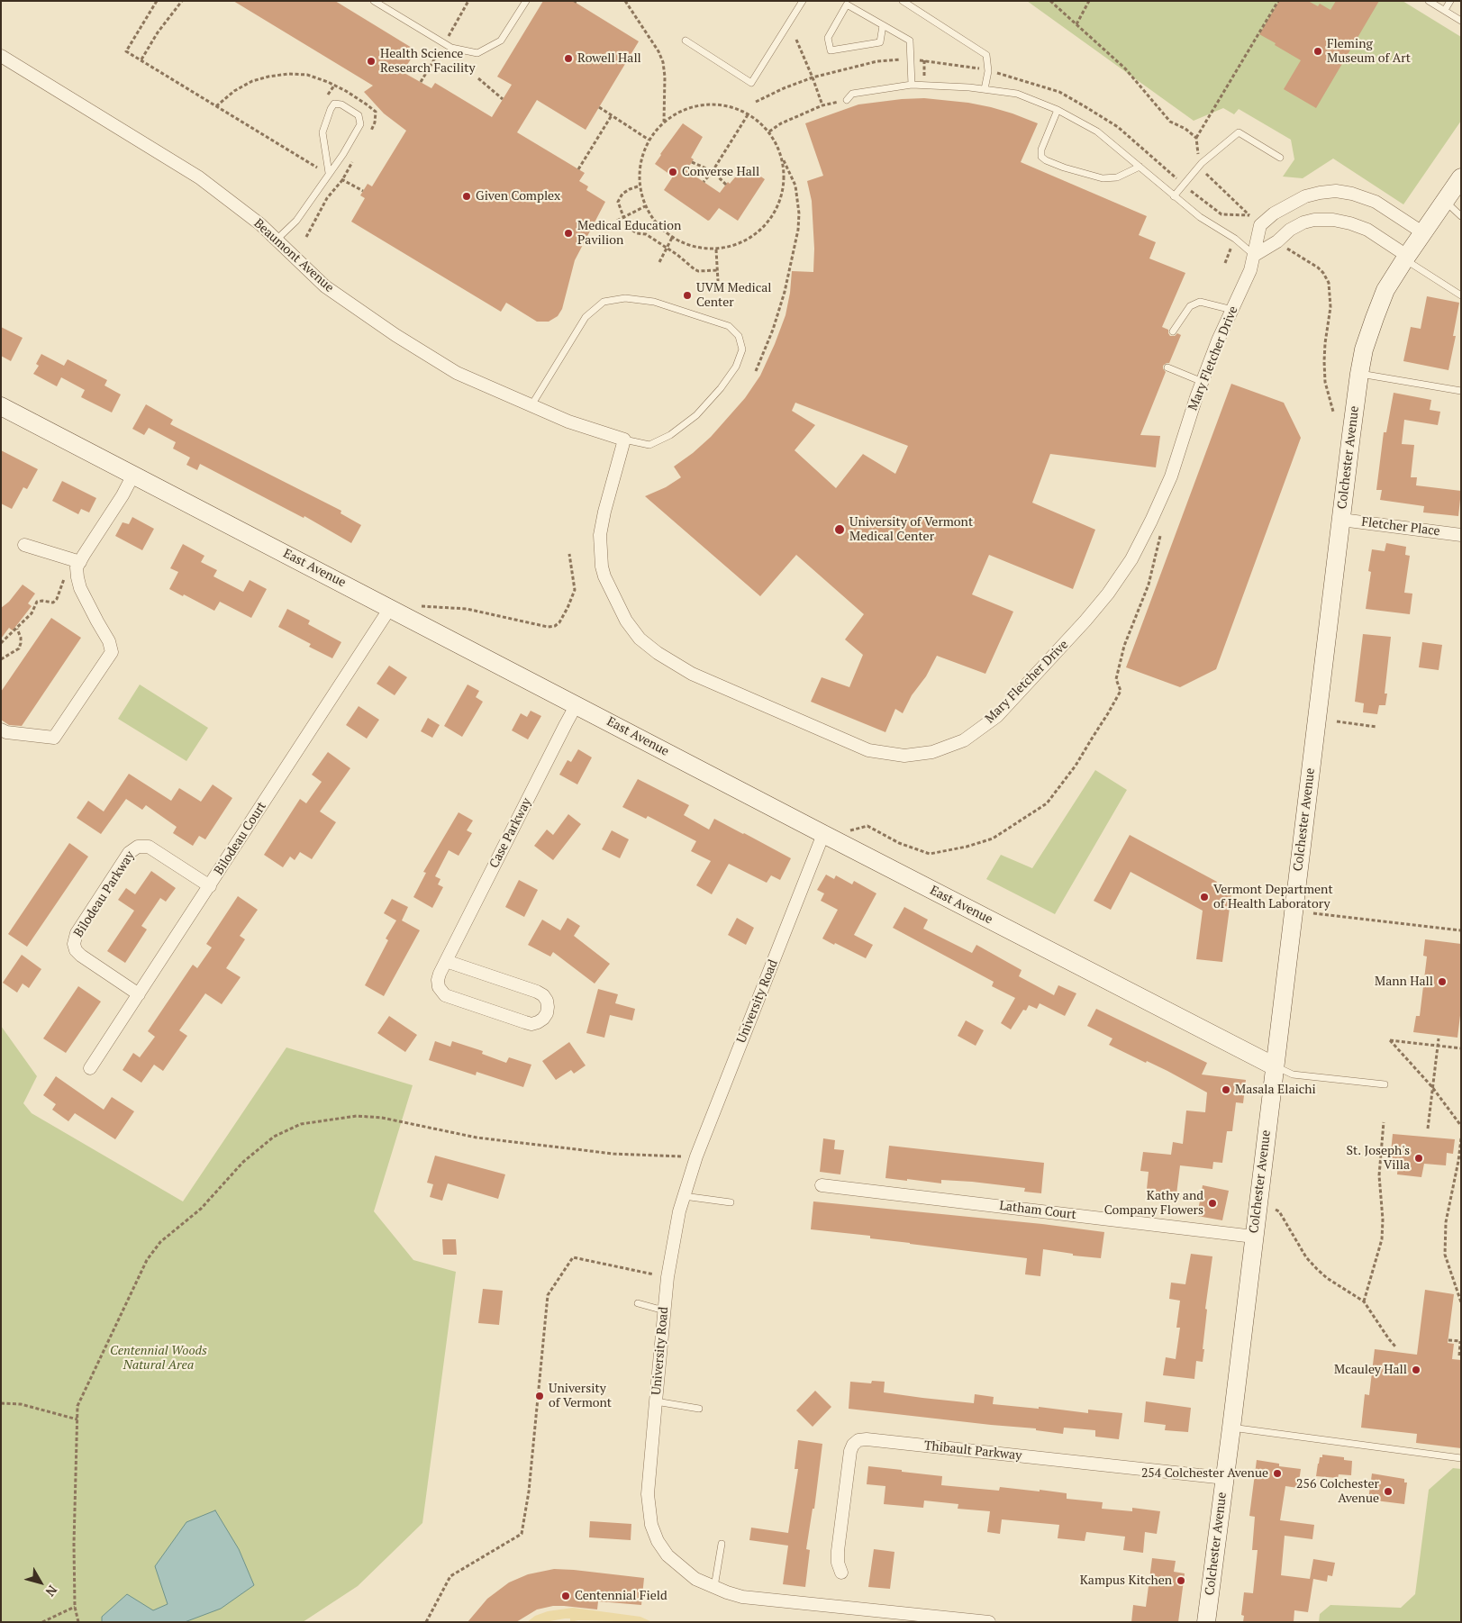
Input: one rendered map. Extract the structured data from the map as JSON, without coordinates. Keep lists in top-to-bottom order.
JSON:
{
  "streets": {
    "main road": ["Colchester Avenue", "East Avenue"],
    "street": [
      "Beaumont Avenue",
      "Mary Fletcher Drive",
      "Fletcher Place",
      "Case Parkway",
      "Bilodeau Court",
      "Bilodeau Parkway",
      "University Road",
      "Latham Court",
      "Thibault Parkway"
    ]
  },
  "crossings": [
    ["Beaumont Avenue", "Mary Fletcher Drive"],
    ["Mary Fletcher Drive", "Colchester Avenue"],
    ["Colchester Avenue", "Fletcher Place"],
    ["Colchester Avenue", "East Avenue"],
    ["Colchester Avenue", "Latham Court"],
    ["Colchester Avenue", "Thibault Parkway"],
    ["East Avenue", "Case Parkway"],
    ["East Avenue", "Bilodeau Court"],
    ["East Avenue", "University Road"],
    ["Bilodeau Court", "Bilodeau Parkway"]
  ],
  "parks": ["Centennial Woods Natural Area"],
  "places": [
    "Fleming Museum of Art",
    "Rowell Hall",
    "Health Science Research Facility",
    "Converse Hall",
    "Given Complex",
    "Medical Education Pavilion",
    "UVM Medical Center",
    "University of Vermont Medical Center",
    "Vermont Department of Health Laboratory",
    "Mann Hall",
    "Masala Elaichi",
    "St. Joseph's Villa",
    "Kathy and Company Flowers",
    "Mcauley Hall",
    "University of Vermont",
    "254 Colchester Avenue",
    "256 Colchester Avenue",
    "Kampus Kitchen",
    "Centennial Field"
  ],
  "north": "bottom right"
}
